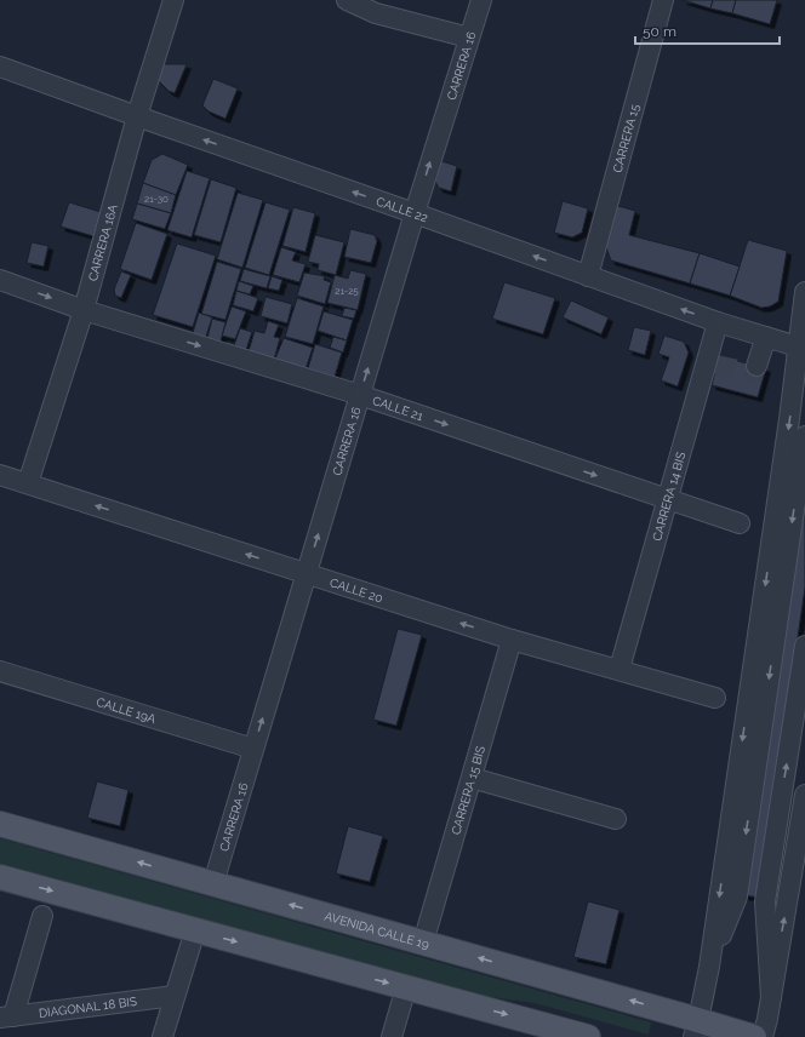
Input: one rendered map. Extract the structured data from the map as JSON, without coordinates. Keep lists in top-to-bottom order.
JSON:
{
  "streets": {
    "main road": ["AVENIDA CALLE 19"],
    "street": [
      "CARRERA 16",
      "CARRERA 15",
      "CALLE 22",
      "CARRERA 16A",
      "CALLE 21",
      "CARRERA 14 BIS",
      "CALLE 20",
      "CALLE 19A",
      "CARRERA 15 BIS",
      "DIAGONAL 18 BIS"
    ]
  },
  "crossings": [
    ["CARRERA 16", "CALLE 22"],
    ["CARRERA 16", "CALLE 21"],
    ["CARRERA 16", "CALLE 20"],
    ["CARRERA 16", "CALLE 19A"],
    ["CARRERA 16", "AVENIDA CALLE 19"],
    ["CARRERA 15", "CALLE 22"],
    ["CALLE 22", "CARRERA 16A"],
    ["CALLE 22", "CARRERA 14 BIS"],
    ["CARRERA 16A", "CALLE 21"],
    ["CARRERA 16A", "CALLE 20"],
    ["CALLE 21", "CARRERA 14 BIS"],
    ["CARRERA 14 BIS", "CALLE 20"],
    ["CALLE 20", "CARRERA 15 BIS"],
    ["CARRERA 15 BIS", "AVENIDA CALLE 19"]
  ],
  "one_way": [
    "CARRERA 16",
    "CALLE 22",
    "CALLE 21",
    "CALLE 20"
  ],
  "house_numbers": ["21-30", "21-25"],
  "scale_bar": "50 m"
}
